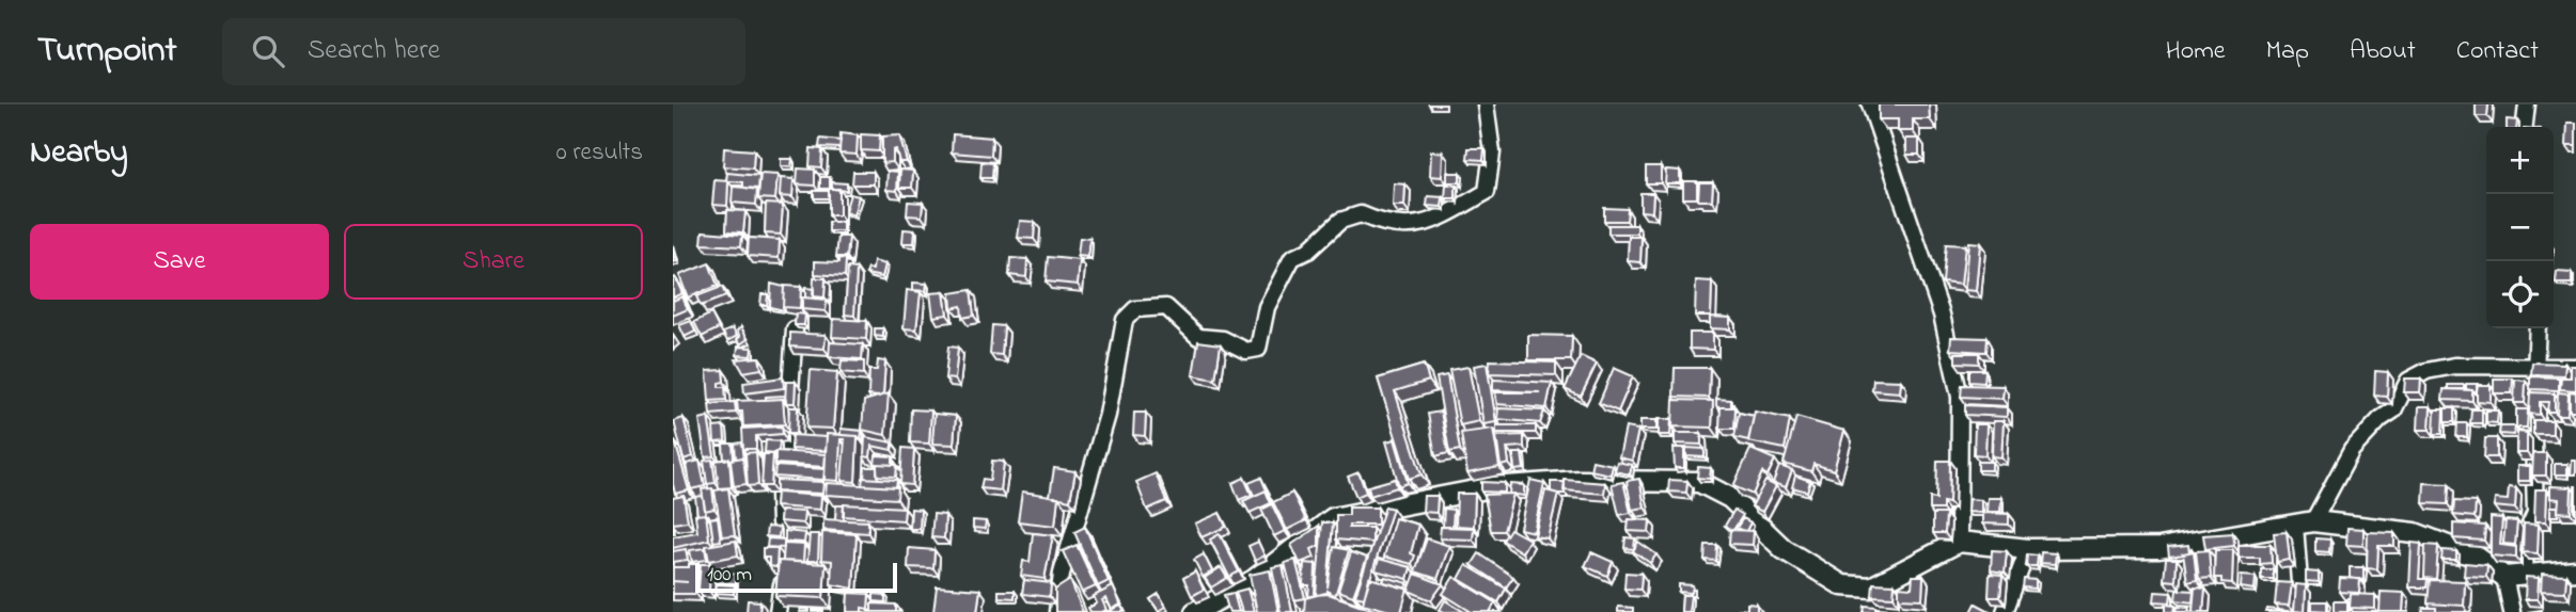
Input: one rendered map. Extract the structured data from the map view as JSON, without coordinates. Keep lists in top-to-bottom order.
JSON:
{
  "scale_bar": "100 m",
  "page": {
    "header": "Turnpoint",
    "search": "Search here",
    "nav": [
      "Home",
      "Map",
      "About",
      "Contact"
    ],
    "heading": ["Nearby", "0 results"],
    "map_buttons": ["+", "−"],
    "buttons": ["Save", "Share"],
    "scale": "100 m"
  }
}
